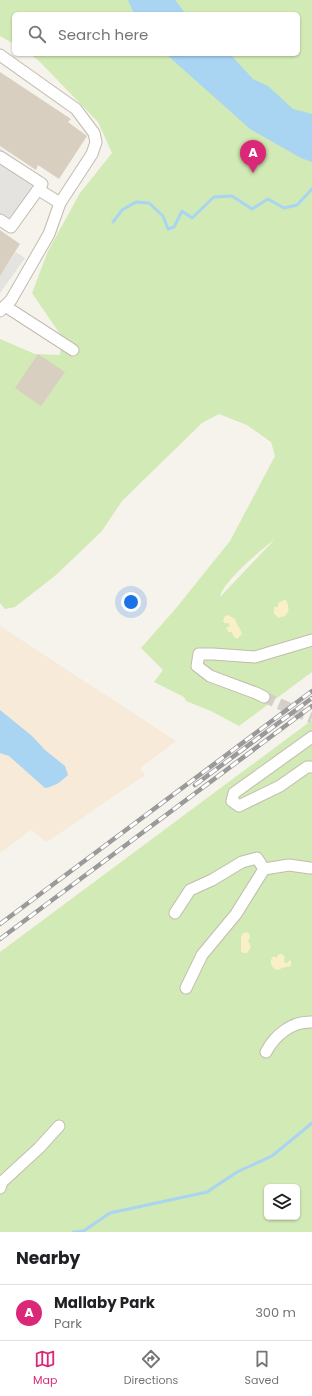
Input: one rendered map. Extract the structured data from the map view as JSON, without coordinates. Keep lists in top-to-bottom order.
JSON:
{
  "page": {
    "search": "Search here",
    "pins": "A",
    "heading": "Nearby",
    "list": [
      {
        "mark": "A",
        "name": "Mallaby Park",
        "note": "Park",
        "value": "300 m"
      }
    ],
    "nav": ["Map", "Directions", "Saved"]
  }
}
